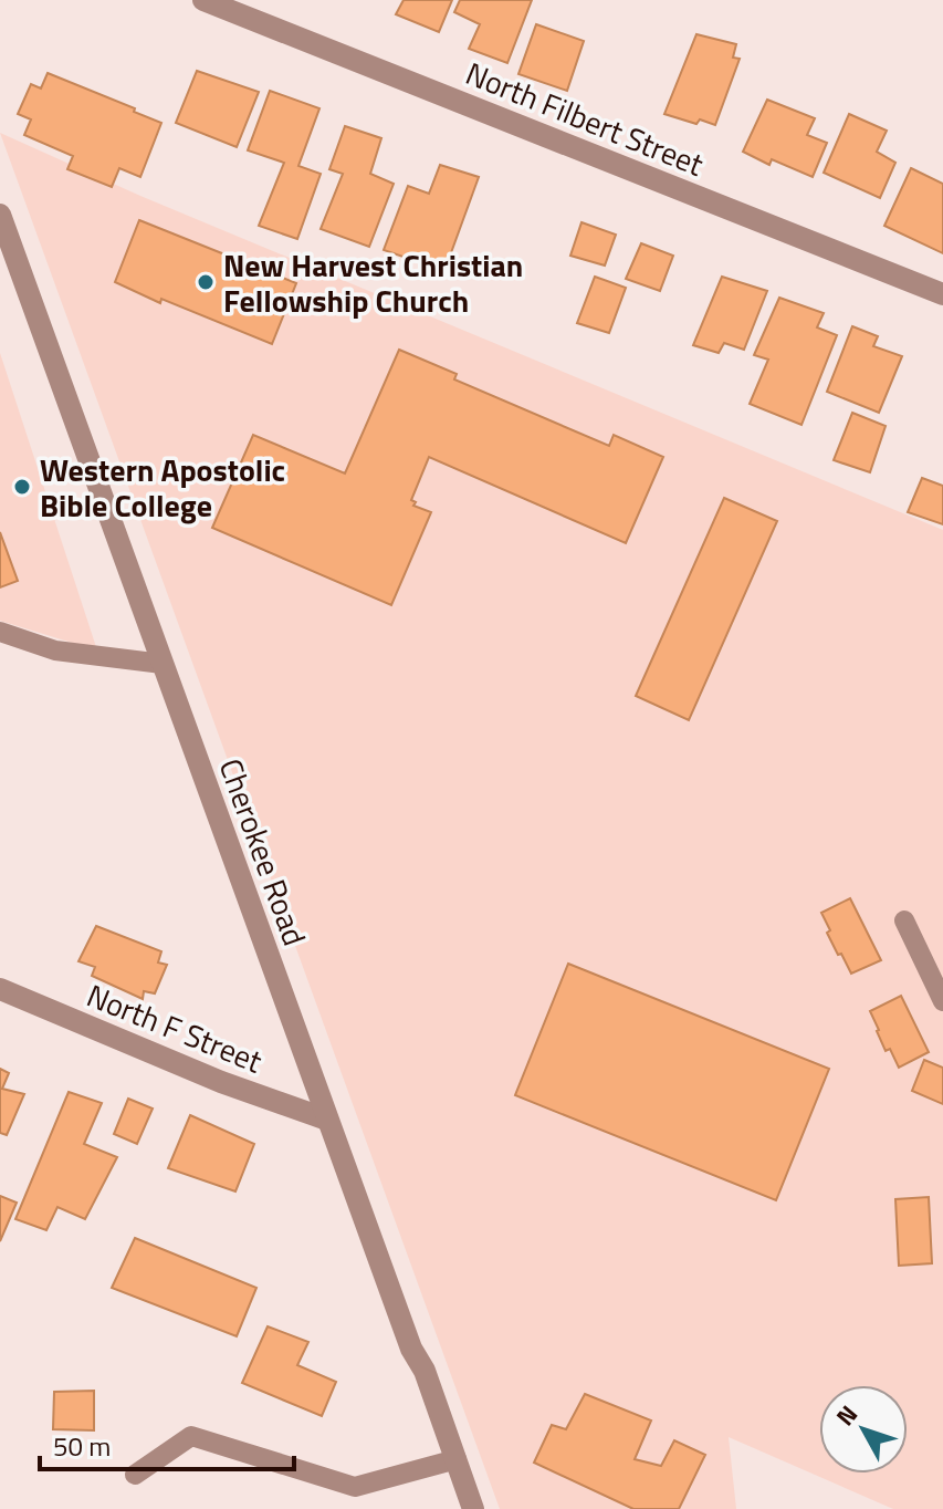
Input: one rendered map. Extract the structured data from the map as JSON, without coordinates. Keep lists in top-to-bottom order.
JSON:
{
  "streets": {
    "street": ["North Filbert Street", "Cherokee Road", "North F Street"]
  },
  "crossings": [
    ["Cherokee Road", "North F Street"]
  ],
  "places": ["New Harvest Christian Fellowship Church", "Western Apostolic Bible College"],
  "scale_bar": "50 m",
  "north": "top left"
}
